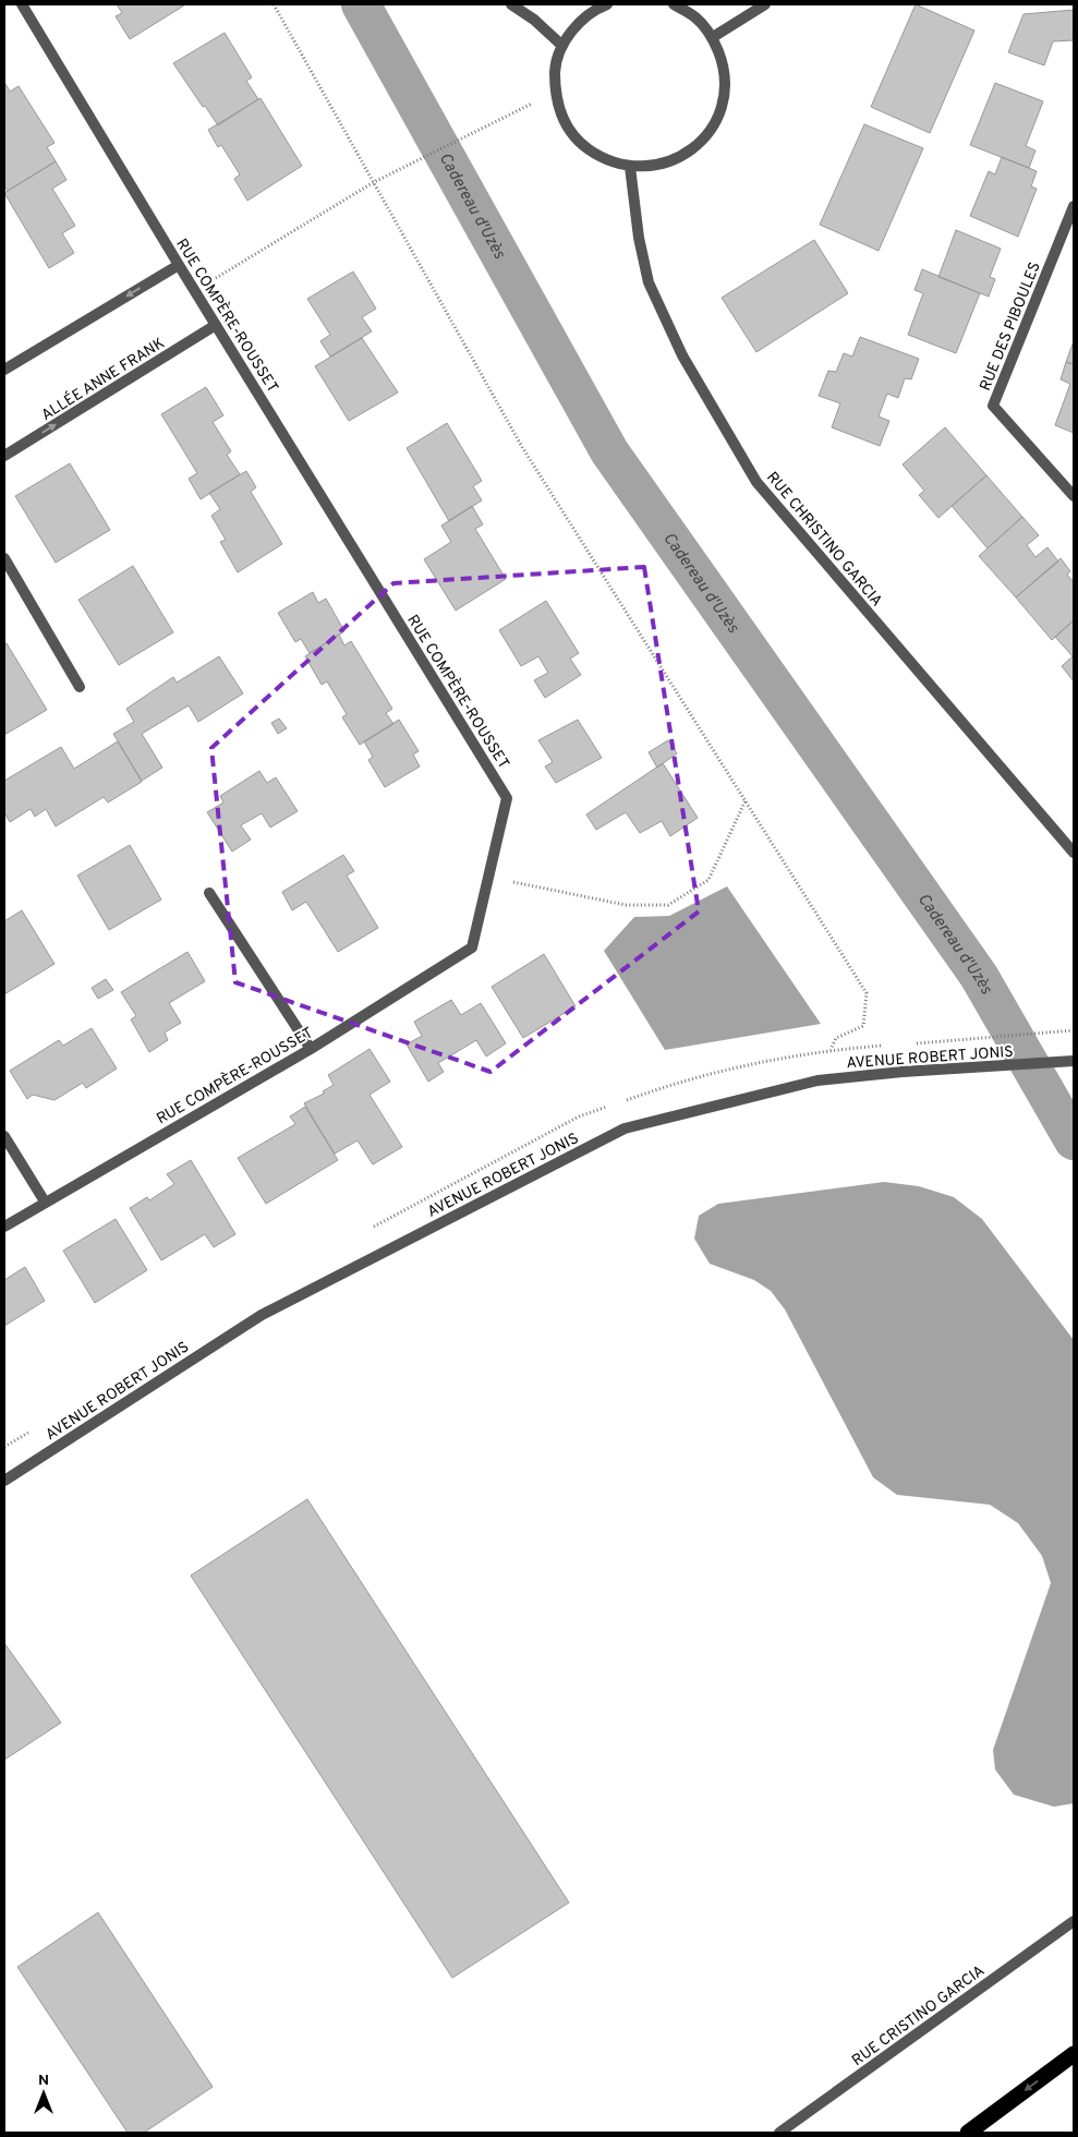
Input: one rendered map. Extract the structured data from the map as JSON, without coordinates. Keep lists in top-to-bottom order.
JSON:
{
  "streets": {
    "street": [
      "RUE COMPÈRE-ROUSSET",
      "RUE DES PIBOULES",
      "ALLÉE ANNE FRANK",
      "RUE CHRISTINO GARCIA",
      "AVENUE ROBERT JONIS",
      "RUE CRISTINO GARCIA"
    ]
  },
  "crossings": [
    ["RUE COMPÈRE-ROUSSET", "ALLÉE ANNE FRANK"]
  ],
  "water": ["Cadereau d'Uzès"],
  "north": "top"
}
